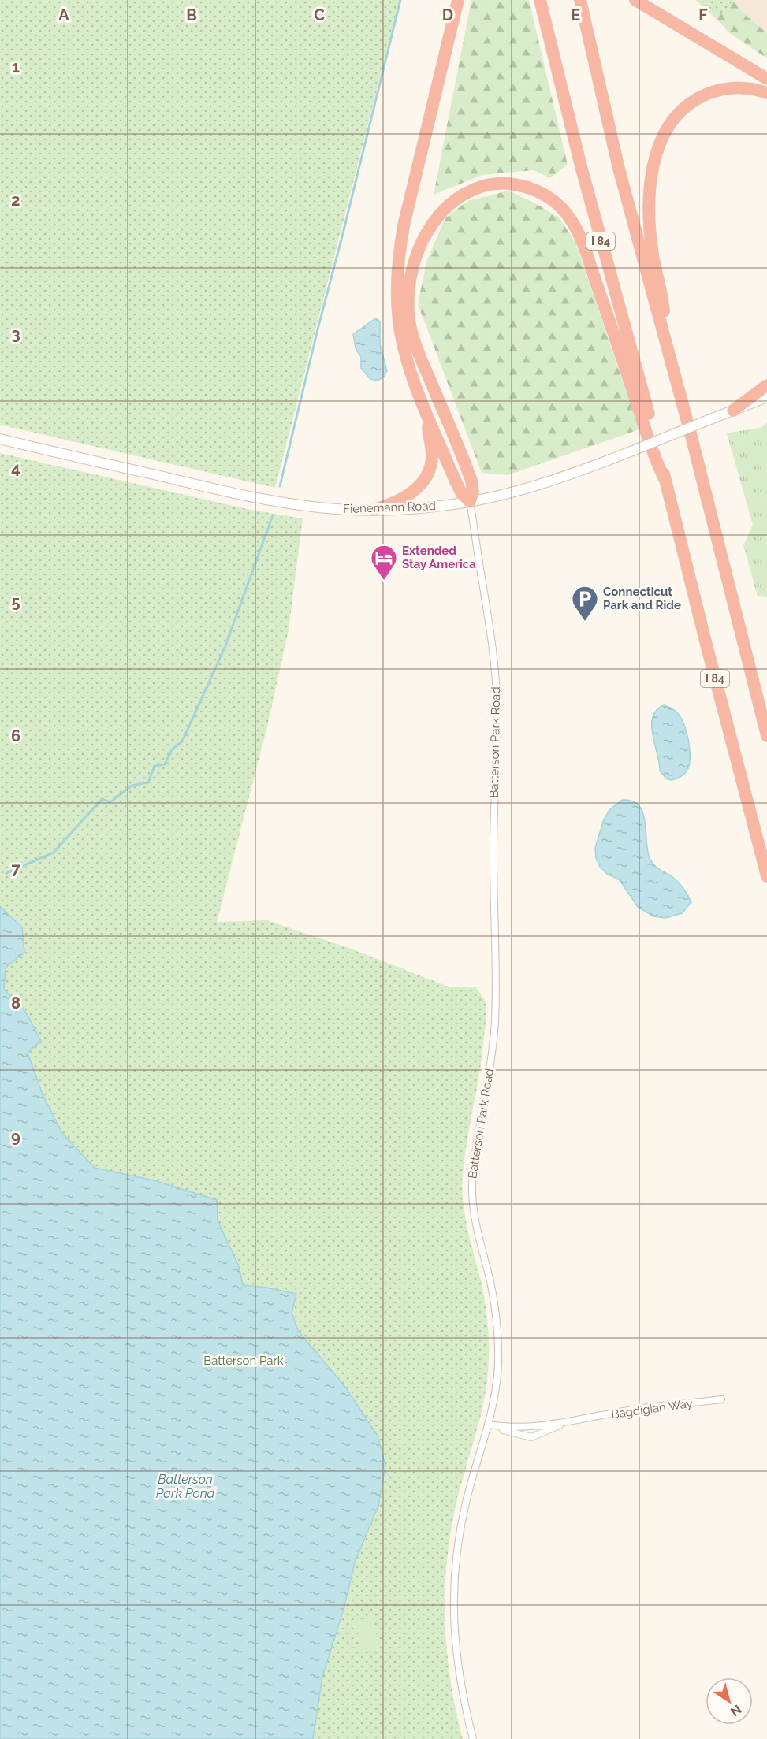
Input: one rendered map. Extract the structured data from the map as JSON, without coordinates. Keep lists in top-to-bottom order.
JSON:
{
  "streets": {
    "highway": ["I 84"],
    "main road": ["Fienemann Road"],
    "street": ["Batterson Park Road", "Bagdigian Way"]
  },
  "crossings": [
    ["Fienemann Road", "Batterson Park Road"],
    ["Batterson Park Road", "Bagdigian Way"]
  ],
  "water": ["Batterson Park Pond"],
  "parks": ["Batterson Park"],
  "places": {
    "hotel": ["Extended Stay America"],
    "parking": ["Connecticut Park and Ride"]
  },
  "north": "bottom right",
  "grid": {
    "columns": [
      "A",
      "B",
      "C",
      "D",
      "E",
      "F"
    ],
    "rows": [
      "1",
      "2",
      "3",
      "4",
      "5",
      "6",
      "7",
      "8",
      "9"
    ]
  }
}
